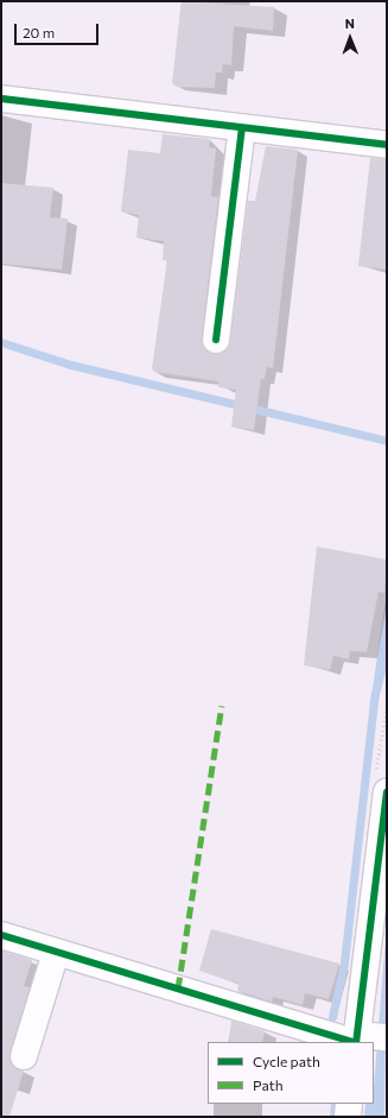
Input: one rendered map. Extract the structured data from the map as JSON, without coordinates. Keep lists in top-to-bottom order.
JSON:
{
  "legend": ["Cycle path", "Path"],
  "scale_bar": "20 m",
  "north": "top"
}
